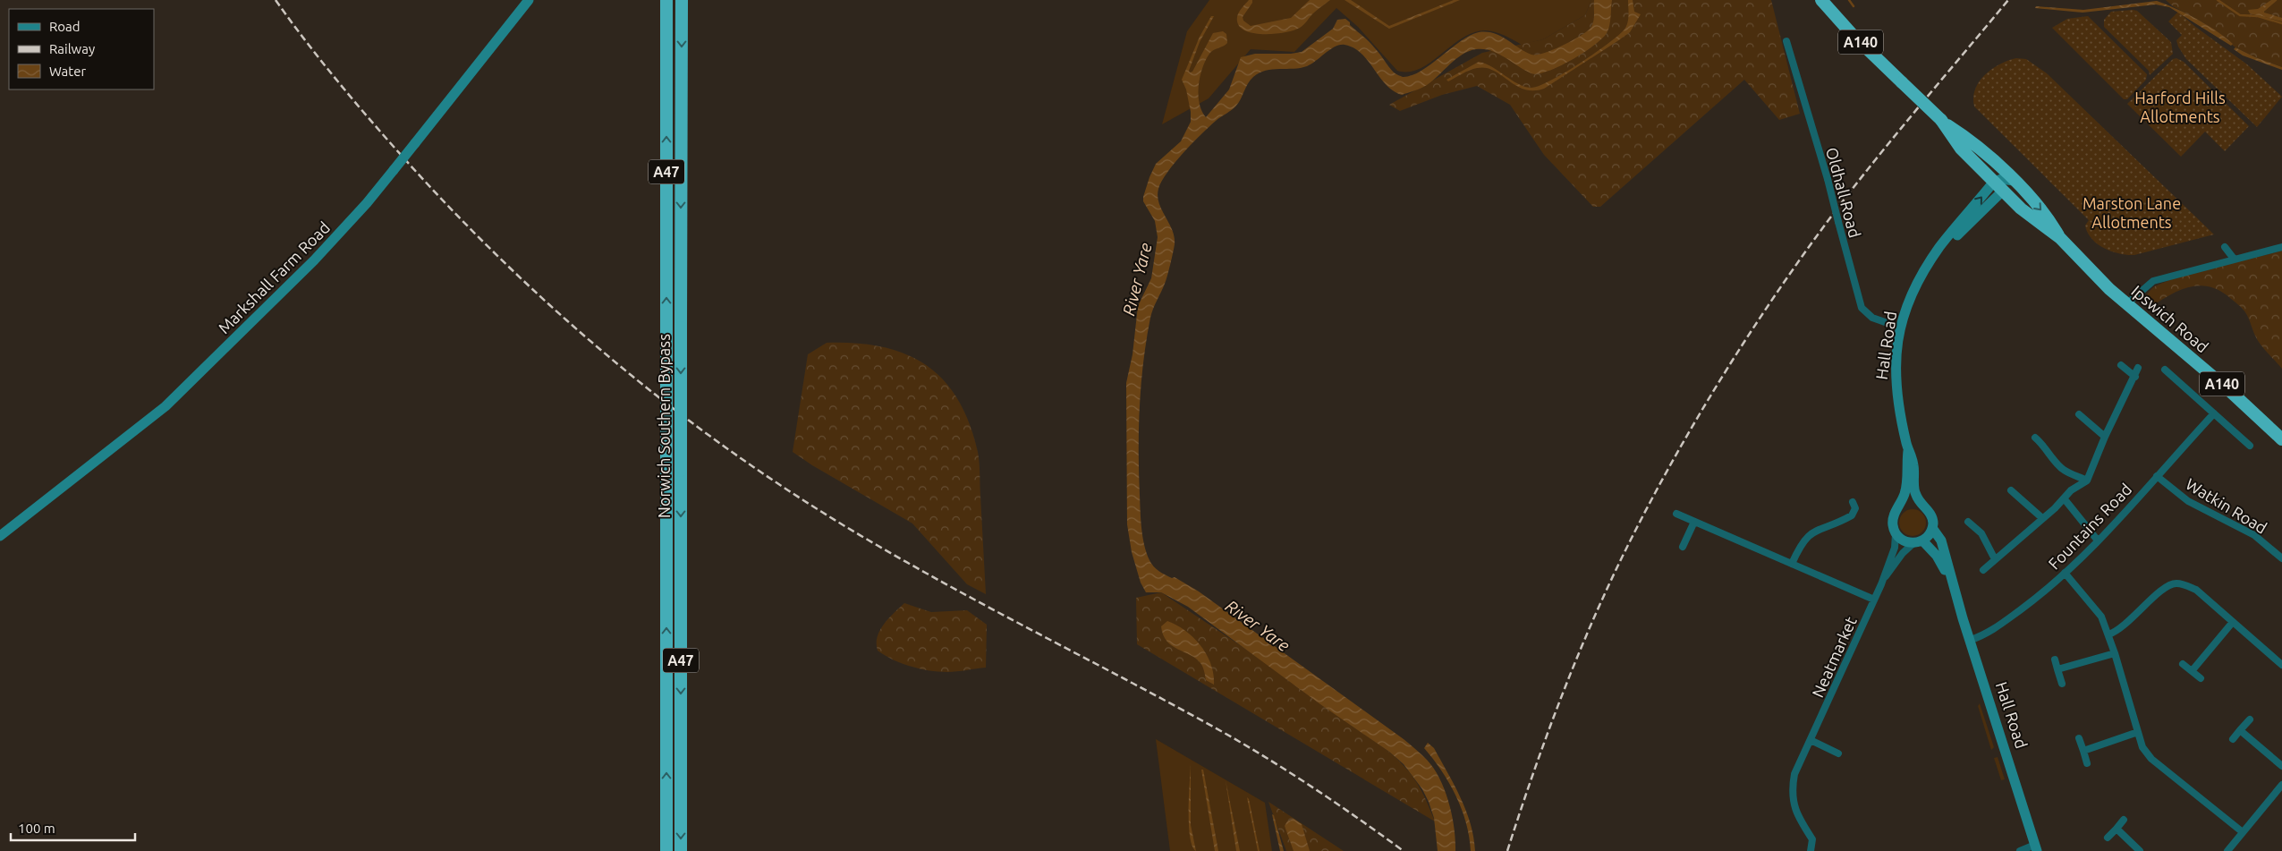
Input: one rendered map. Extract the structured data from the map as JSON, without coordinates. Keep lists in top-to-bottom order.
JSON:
{
  "streets": {
    "highway": [
      "A140",
      "A47",
      "Ipswich Road",
      "Norwich Southern Bypass"
    ],
    "street": [
      "Oldhall Road",
      "Markshall Farm Road",
      "Hall Road",
      "Watkin Road",
      "Fountains Road",
      "Neatmarket"
    ]
  },
  "crossings": [
    ["Oldhall Road", "Hall Road"],
    ["Ipswich Road", "Hall Road"],
    ["Hall Road", "Fountains Road"],
    ["Hall Road", "Neatmarket"],
    ["Watkin Road", "Fountains Road"]
  ],
  "water": ["River Yare"],
  "parks": ["Harford Hills Allotments", "Marston Lane Allotments"],
  "legend": ["Road", "Railway", "Water"],
  "scale_bar": "100 m"
}
